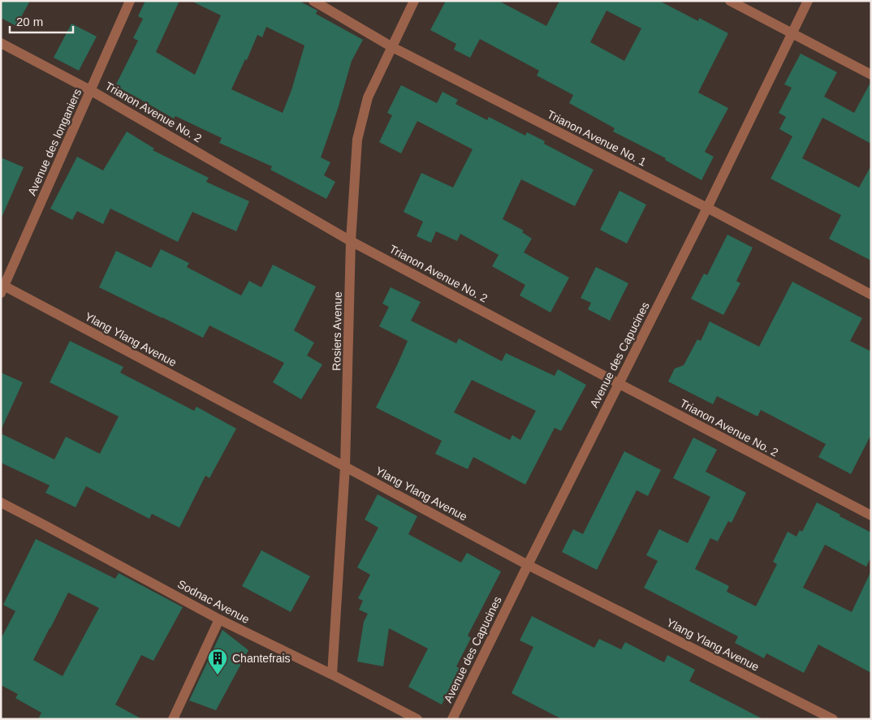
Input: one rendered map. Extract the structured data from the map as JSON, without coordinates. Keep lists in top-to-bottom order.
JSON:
{
  "streets": {
    "street": [
      "Trianon Avenue No. 2",
      "Trianon Avenue No. 1",
      "Avenue des longaniers",
      "Rosiers Avenue",
      "Ylang Ylang Avenue",
      "Avenue des Capucines",
      "Sodnac Avenue"
    ]
  },
  "crossings": [
    ["Trianon Avenue No. 2", "Avenue des longaniers"],
    ["Trianon Avenue No. 2", "Rosiers Avenue"],
    ["Trianon Avenue No. 2", "Avenue des Capucines"],
    ["Trianon Avenue No. 1", "Rosiers Avenue"],
    ["Trianon Avenue No. 1", "Avenue des Capucines"],
    ["Avenue des longaniers", "Ylang Ylang Avenue"],
    ["Rosiers Avenue", "Ylang Ylang Avenue"],
    ["Rosiers Avenue", "Sodnac Avenue"],
    ["Ylang Ylang Avenue", "Avenue des Capucines"]
  ],
  "places": {
    "building": ["Chantefrais"]
  },
  "scale_bar": "20 m"
}
